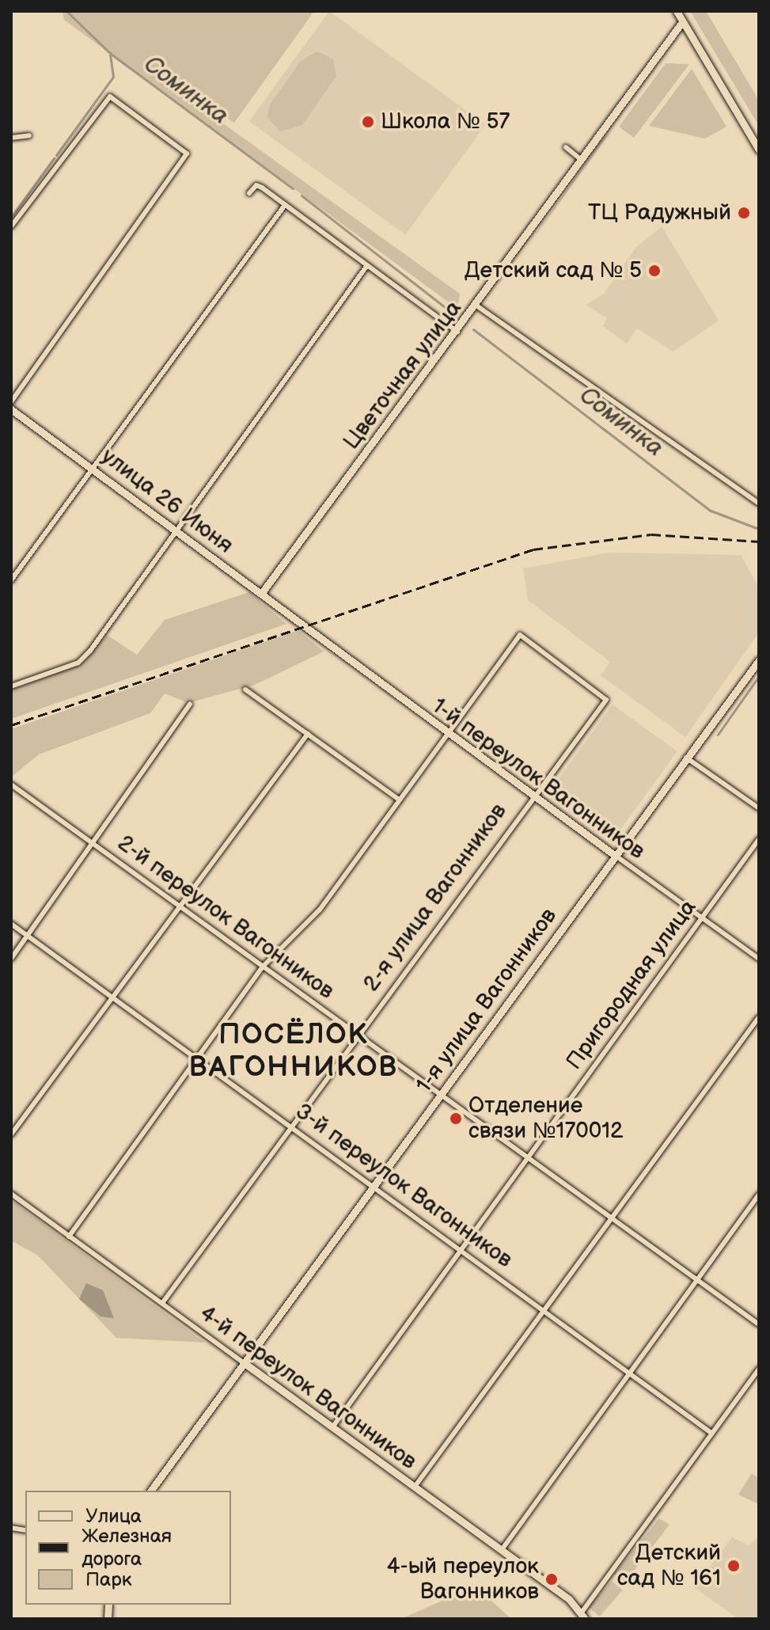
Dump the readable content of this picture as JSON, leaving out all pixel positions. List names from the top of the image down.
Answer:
{
  "streets": {
    "street": [
      "Цветочная улица",
      "улица 26 Июня",
      "1-й переулок Вагонников",
      "2-я улица Вагонников",
      "2-й переулок Вагонников",
      "Пригородная улица",
      "1-я улица Вагонников",
      "3-й переулок Вагонников",
      "4-й переулок Вагонников"
    ]
  },
  "crossings": [
    ["Цветочная улица", "улица 26 Июня"],
    ["улица 26 Июня", "1-й переулок Вагонников"],
    ["1-й переулок Вагонников", "2-я улица Вагонников"],
    ["1-й переулок Вагонников", "Пригородная улица"],
    ["1-й переулок Вагонников", "1-я улица Вагонников"],
    ["2-я улица Вагонников", "2-й переулок Вагонников"],
    ["2-я улица Вагонников", "3-й переулок Вагонников"],
    ["2-я улица Вагонников", "4-й переулок Вагонников"],
    ["2-й переулок Вагонников", "Пригородная улица"],
    ["2-й переулок Вагонников", "1-я улица Вагонников"],
    ["Пригородная улица", "3-й переулок Вагонников"],
    ["Пригородная улица", "4-й переулок Вагонников"],
    ["1-я улица Вагонников", "3-й переулок Вагонников"],
    ["1-я улица Вагонников", "4-й переулок Вагонников"]
  ],
  "districts": ["ПОСЁЛОК ВАГОННИКОВ"],
  "water": ["Соминка"],
  "places": [
    "Школа № 57",
    "ТЦ Радужный",
    "Детский сад № 5",
    "Отделение связи №170012",
    "Детский сад № 161",
    "4-ый переулок Вагонников"
  ],
  "legend": ["Улица", "Железная дорога", "Парк"]
}
